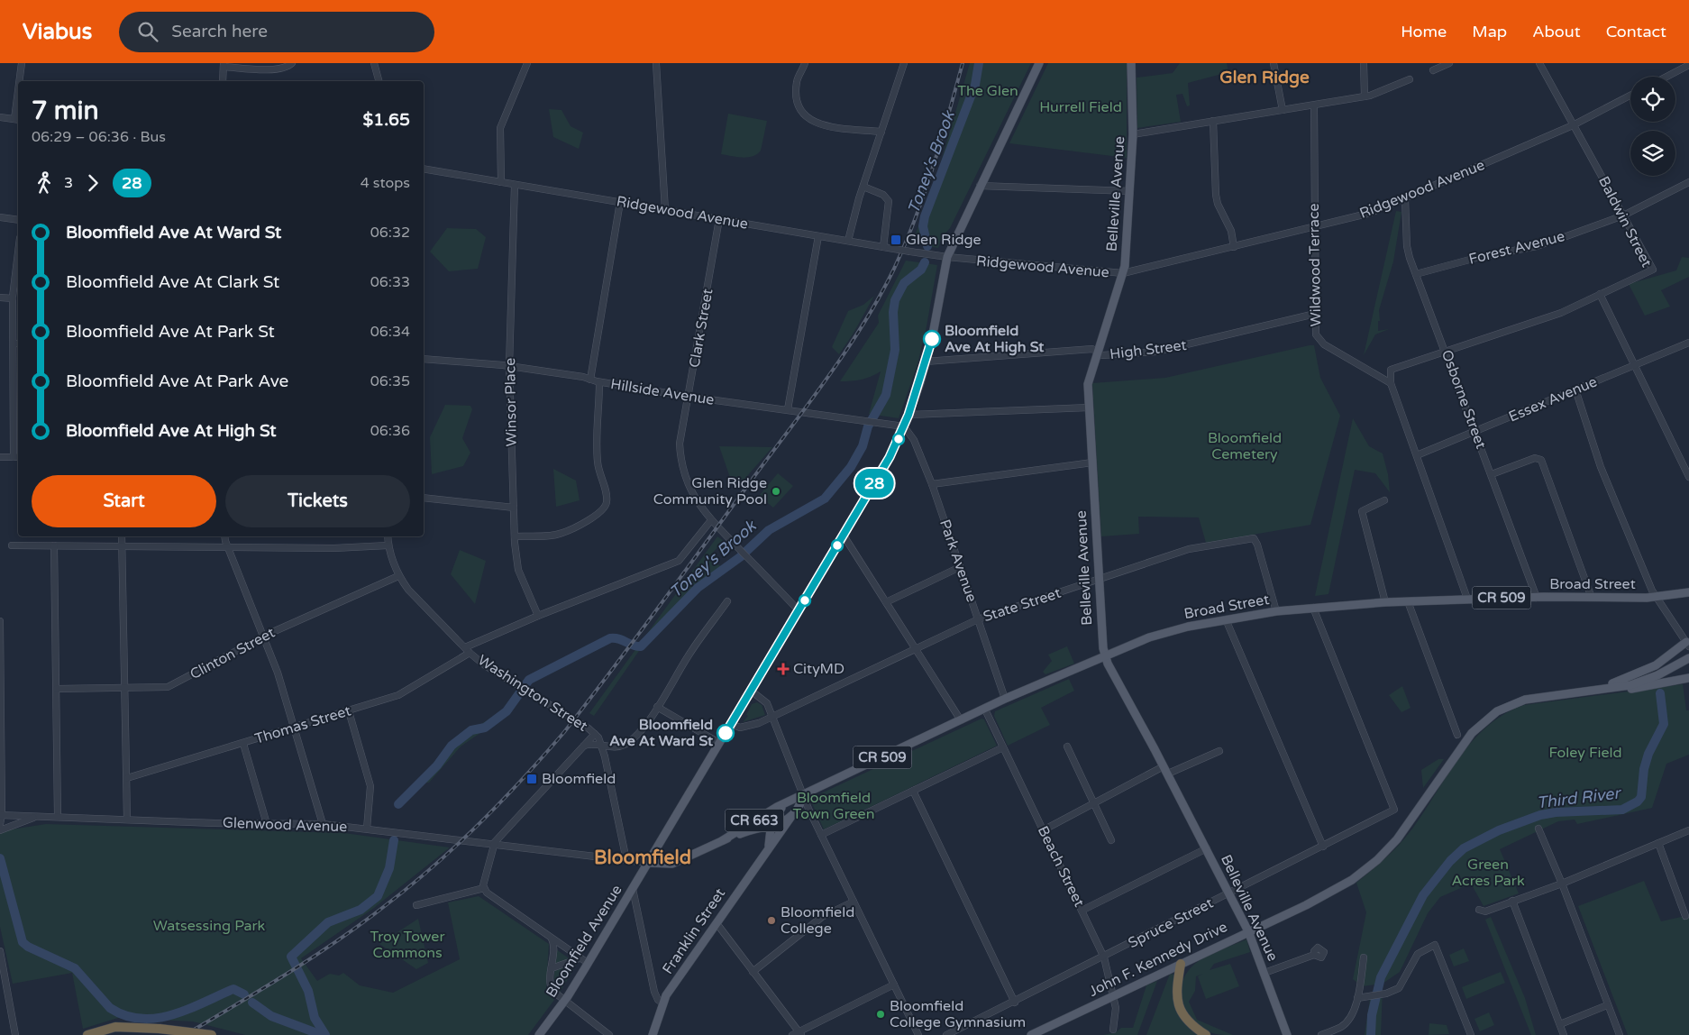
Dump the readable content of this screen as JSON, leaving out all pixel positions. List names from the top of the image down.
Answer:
{
  "streets": {
    "main road": [
      "Belleville Avenue",
      "Broad Street",
      "CR 509",
      "CR 663",
      "Franklin Street",
      "Bloomfield Avenue",
      "John F. Kennedy Drive"
    ],
    "street": [
      "Ridgewood Avenue",
      "Baldwin Street",
      "Forest Avenue",
      "Wildwood Terrace",
      "Clark Street",
      "High Street",
      "Hillside Avenue",
      "Osborne Street",
      "Essex Avenue",
      "Winsor Place",
      "Park Avenue",
      "State Street",
      "Clinton Street",
      "Washington Street",
      "Thomas Street",
      "Glenwood Avenue",
      "Beach Street",
      "Spruce Street"
    ]
  },
  "crossings": [
    ["Ridgewood Avenue", "Belleville Avenue"],
    ["Ridgewood Avenue", "Baldwin Street"],
    ["Ridgewood Avenue", "Wildwood Terrace"],
    ["Ridgewood Avenue", "Clark Street"],
    ["Ridgewood Avenue", "Osborne Street"],
    ["Ridgewood Avenue", "Winsor Place"],
    ["Ridgewood Avenue", "Bloomfield Avenue"],
    ["Belleville Avenue", "High Street"],
    ["Belleville Avenue", "Broad Street"],
    ["Belleville Avenue", "State Street"],
    ["Belleville Avenue", "Spruce Street"],
    ["Belleville Avenue", "John F. Kennedy Drive"],
    ["Baldwin Street", "Forest Avenue"],
    ["Forest Avenue", "Osborne Street"],
    ["Wildwood Terrace", "High Street"],
    ["Clark Street", "Hillside Avenue"],
    ["Clark Street", "Thomas Street"],
    ["Clark Street", "Bloomfield Avenue"],
    ["High Street", "Bloomfield Avenue"],
    ["Hillside Avenue", "Winsor Place"],
    ["Hillside Avenue", "Park Avenue"],
    ["Hillside Avenue", "Bloomfield Avenue"],
    ["Osborne Street", "Essex Avenue"],
    ["Osborne Street", "Broad Street"],
    ["Winsor Place", "Thomas Street"],
    ["Park Avenue", "Broad Street"],
    ["Park Avenue", "State Street"],
    ["Park Avenue", "Bloomfield Avenue"],
    ["Broad Street", "CR 509"],
    ["Broad Street", "State Street"],
    ["Broad Street", "Glenwood Avenue"],
    ["Broad Street", "Beach Street"],
    ["Broad Street", "Spruce Street"],
    ["Broad Street", "Franklin Street"],
    ["Broad Street", "Bloomfield Avenue"],
    ["CR 509", "Franklin Street"],
    ["State Street", "Bloomfield Avenue"],
    ["Clinton Street", "Washington Street"],
    ["Washington Street", "Thomas Street"],
    ["Washington Street", "Glenwood Avenue"],
    ["Glenwood Avenue", "Bloomfield Avenue"],
    ["Beach Street", "Spruce Street"],
    ["Beach Street", "John F. Kennedy Drive"]
  ],
  "districts": ["Glen Ridge", "Bloomfield"],
  "water": ["Toney's Brook", "Third River"],
  "parks": [
    "The Glen",
    "Hurrell Field",
    "Bloomfield Cemetery",
    "Foley Field",
    "Bloomfield Town Green",
    "Green Acres Park",
    "Watsessing Park",
    "Troy Tower Commons"
  ],
  "places": {
    "transit": ["Glen Ridge", "Bloomfield"],
    "other": [
      "Bloomfield Ave At High St",
      "Glen Ridge Community Pool",
      "Bloomfield Ave At Ward St",
      "Bloomfield College",
      "Bloomfield College Gymnasium"
    ],
    "health": ["CityMD"]
  },
  "lines": ["bus line 28"],
  "page": {
    "header": "Viabus",
    "search": "Search here",
    "nav": [
      "Home",
      "Map",
      "About",
      "Contact"
    ],
    "on_map": "28",
    "heading": ["7 min", "06:29 – 06:36 · Bus", "$1.65"],
    "legs": ["3", "28", "4 stops"],
    "list": [
      {
        "name": "Bloomfield Ave At Ward St",
        "value": "06:32"
      },
      {
        "name": "Bloomfield Ave At Clark St",
        "value": "06:33"
      },
      {
        "name": "Bloomfield Ave At Park St",
        "value": "06:34"
      },
      {
        "name": "Bloomfield Ave At Park Ave",
        "value": "06:35"
      },
      {
        "name": "Bloomfield Ave At High St",
        "value": "06:36"
      }
    ],
    "buttons": ["Start", "Tickets"]
  }
}
